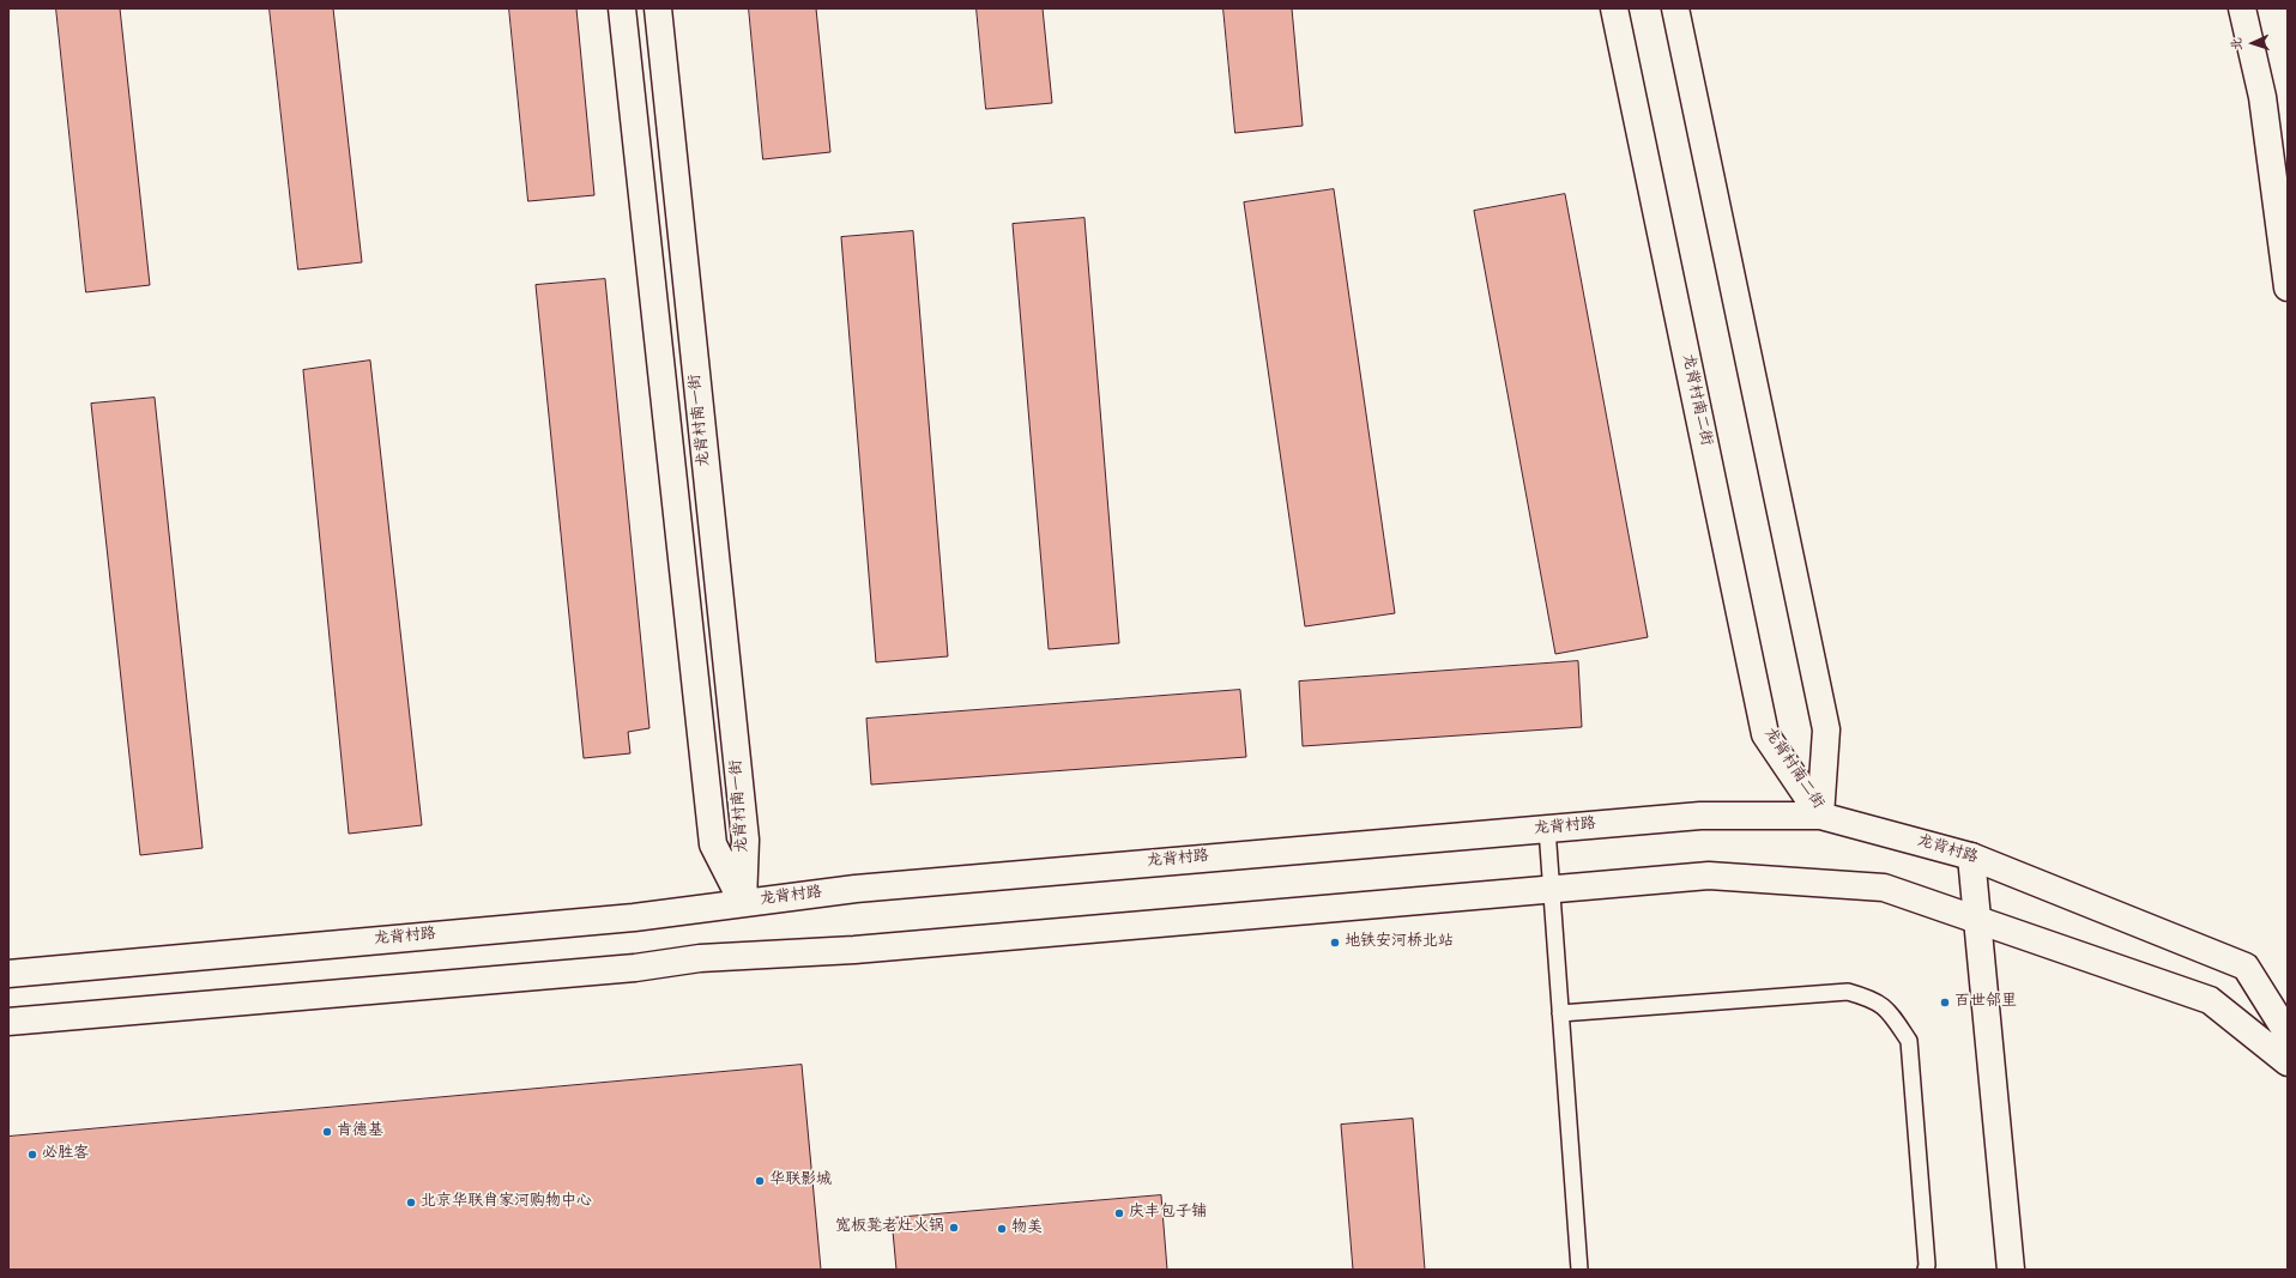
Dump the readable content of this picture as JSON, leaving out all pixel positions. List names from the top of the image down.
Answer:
{
  "streets": {
    "street": ["龙背村南二街", "龙背村南一街", "龙背村路"]
  },
  "crossings": [
    ["龙背村南二街", "龙背村路"],
    ["龙背村南一街", "龙背村路"]
  ],
  "places": [
    "地铁安河桥北站",
    "百世邻里",
    "肯德基",
    "必胜客",
    "华联影城",
    "北京华联肖家河购物中心",
    "庆丰包子铺",
    "宽板凳老灶火锅",
    "物美"
  ],
  "north": "left"
}
